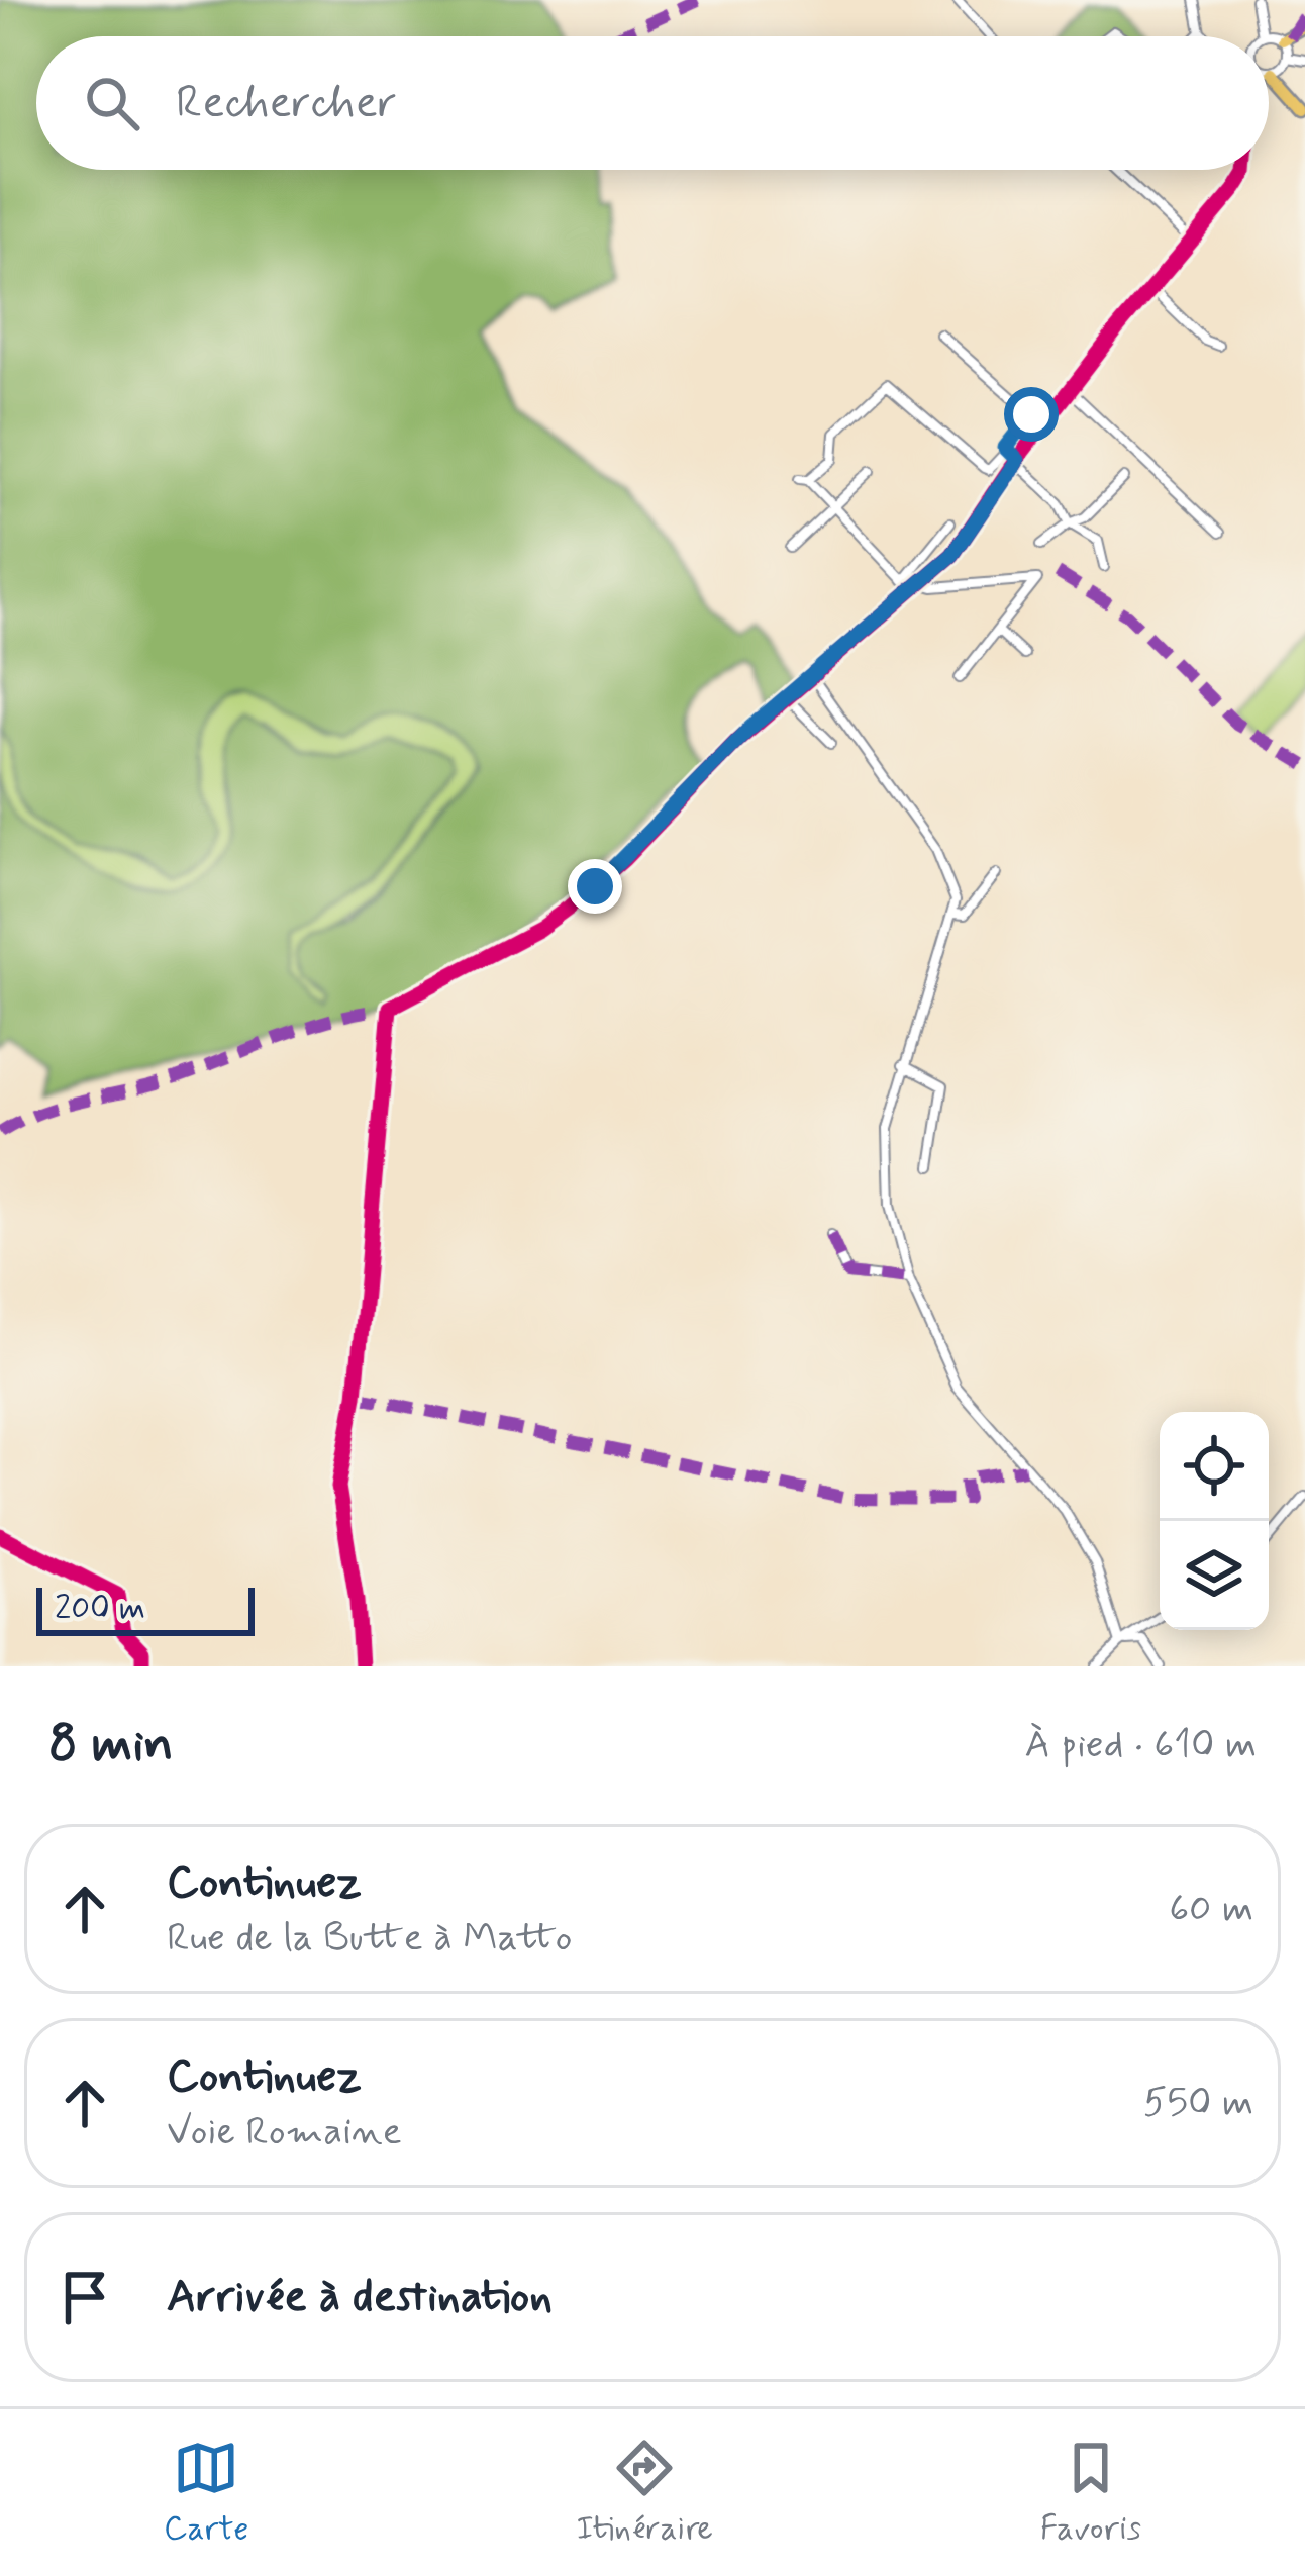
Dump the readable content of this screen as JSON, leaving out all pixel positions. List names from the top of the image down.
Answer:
{
  "scale_bar": "200 m",
  "page": {
    "search": "Rechercher",
    "scale": "200 m",
    "heading": ["8 min", "À pied · 610 m"],
    "list": [
      ["Continuez", "Rue de la Butte à Matto", "60 m"],
      ["Continuez", "Voie Romaine", "550 m"],
      "Arrivée à destination"
    ],
    "nav": ["Carte", "Itinéraire", "Favoris"]
  }
}
